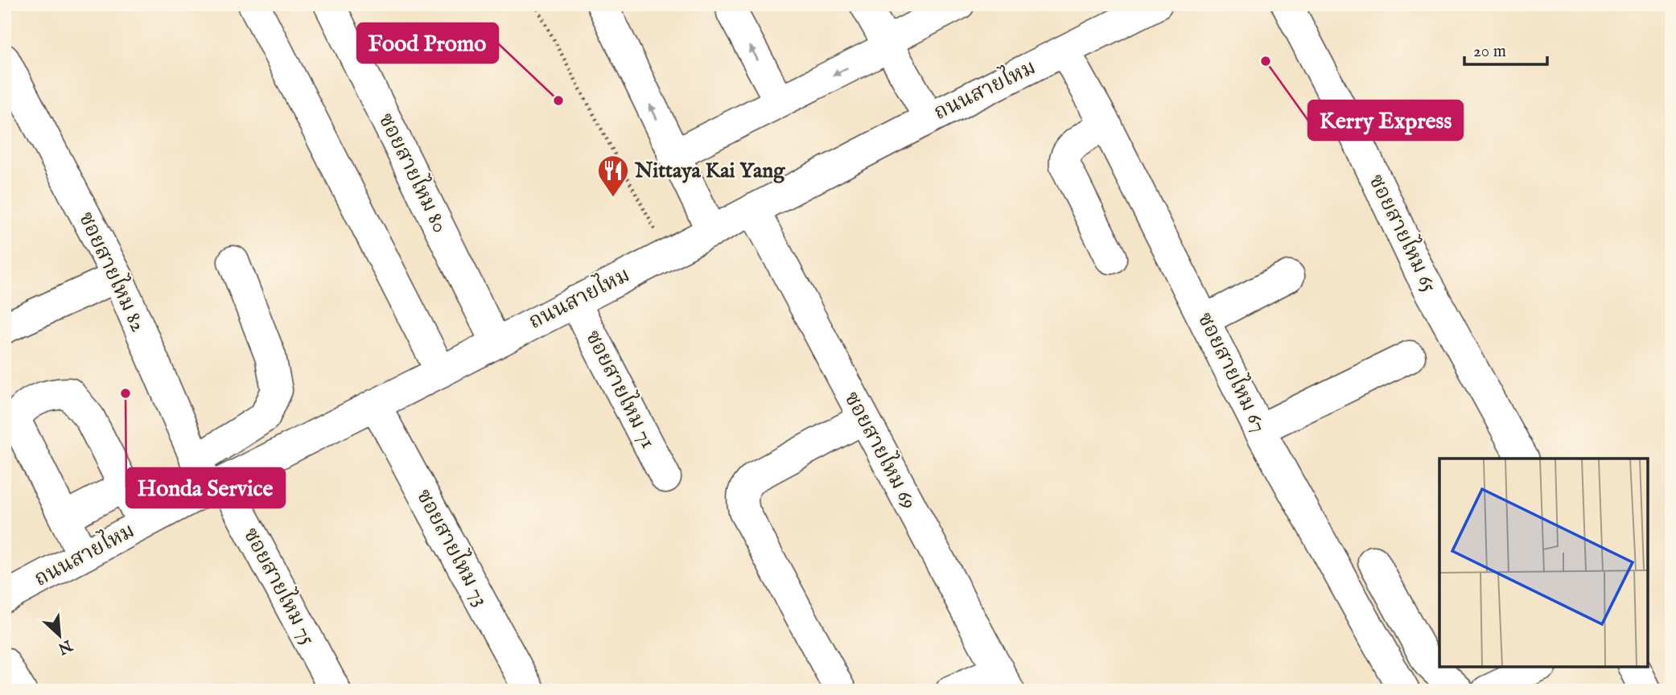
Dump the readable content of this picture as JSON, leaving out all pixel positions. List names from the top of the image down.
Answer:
{
  "streets": {
    "street": [
      "ถนนสายไหม",
      "ซอยสายไหม 80",
      "ซอยสายไหม 65",
      "ซอยสายไหม 82",
      "ซอยสายไหม 67",
      "ซอยสายไหม 71",
      "ซอยสายไหม 69",
      "ซอยสายไหม 73",
      "ซอยสายไหม 75"
    ]
  },
  "crossings": [
    ["ถนนสายไหม", "ซอยสายไหม 80"],
    ["ถนนสายไหม", "ซอยสายไหม 82"],
    ["ถนนสายไหม", "ซอยสายไหม 67"],
    ["ถนนสายไหม", "ซอยสายไหม 71"],
    ["ถนนสายไหม", "ซอยสายไหม 69"],
    ["ถนนสายไหม", "ซอยสายไหม 73"],
    ["ถนนสายไหม", "ซอยสายไหม 75"],
    ["ซอยสายไหม 82", "ซอยสายไหม 75"]
  ],
  "places": {
    "other": ["Kerry Express", "Food Promo", "Honda Service"],
    "restaurant": ["Nittaya Kai Yang"]
  },
  "scale_bar": "20 m",
  "north": "bottom right"
}
